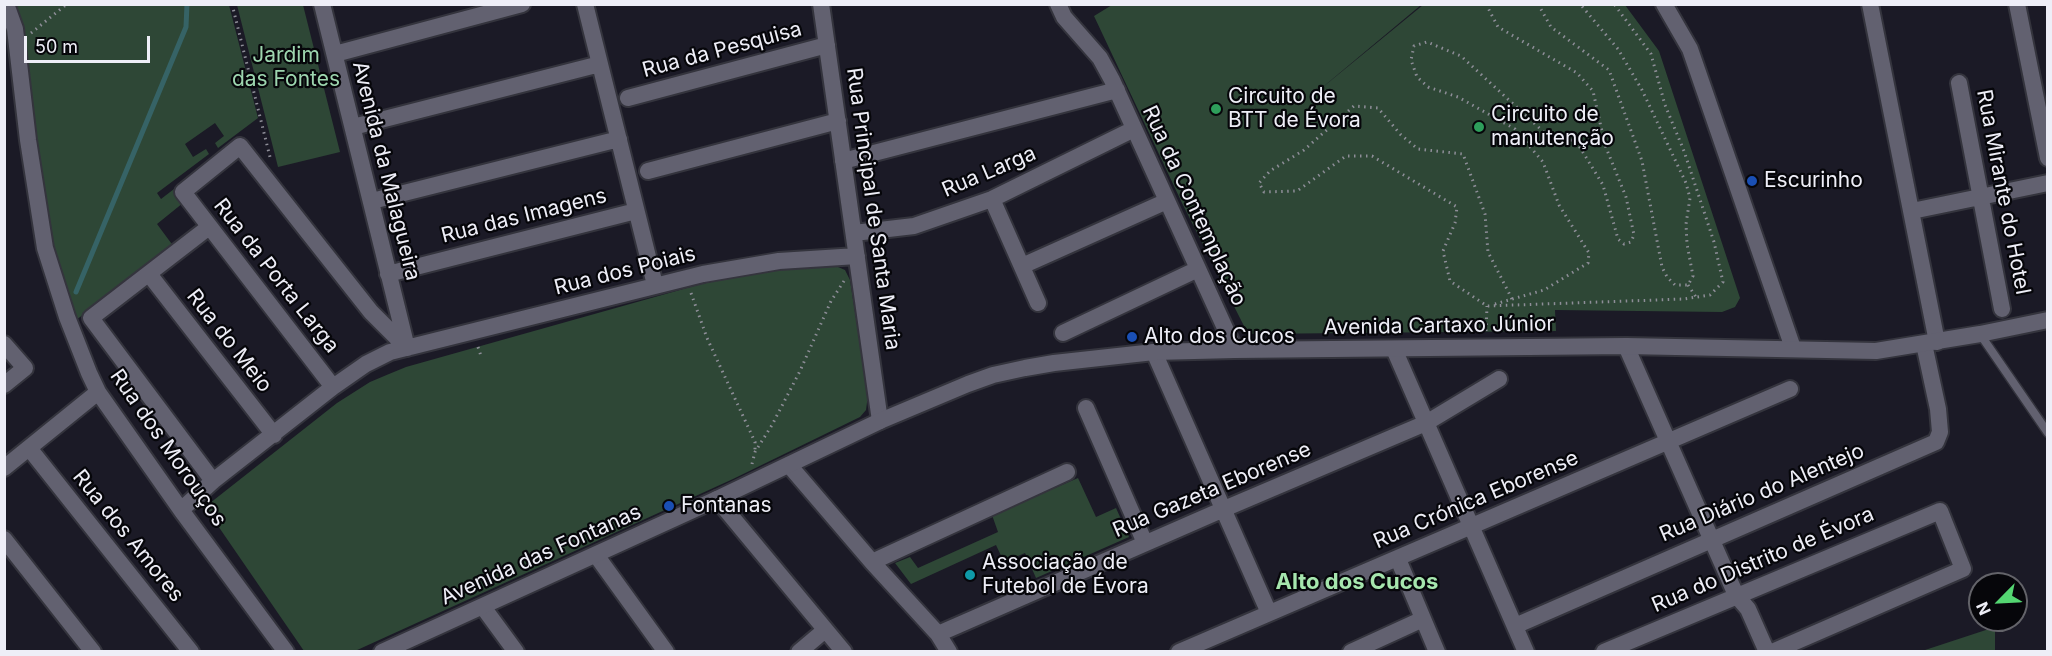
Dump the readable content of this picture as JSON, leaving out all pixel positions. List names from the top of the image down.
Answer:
{
  "streets": {
    "street": [
      "Rua da Pesquisa",
      "Avenida da Malagueira",
      "Rua Larga",
      "Rua Mirante do Hotel",
      "Rua da Contemplação",
      "Rua Principal de Santa Maria",
      "Rua das Imagens",
      "Rua dos Poiais",
      "Rua da Porta Larga",
      "Avenida Cartaxo Júnior",
      "Rua do Meio",
      "Rua dos Morouços",
      "Rua Gazeta Eborense",
      "Rua Diário do Alentejo",
      "Rua Crónica Eborense",
      "Rua dos Amores",
      "Avenida das Fontanas",
      "Rua do Distrito de Évora"
    ]
  },
  "crossings": [
    ["Rua da Pesquisa", "Rua Principal de Santa Maria"],
    ["Avenida da Malagueira", "Rua das Imagens"],
    ["Avenida da Malagueira", "Rua dos Poiais"],
    ["Avenida da Malagueira", "Rua da Porta Larga"],
    ["Rua Larga", "Rua da Contemplação"],
    ["Rua Larga", "Rua Principal de Santa Maria"],
    ["Rua da Contemplação", "Avenida Cartaxo Júnior"],
    ["Rua Principal de Santa Maria", "Rua dos Poiais"],
    ["Rua Principal de Santa Maria", "Avenida Cartaxo Júnior"],
    ["Rua Principal de Santa Maria", "Avenida das Fontanas"],
    ["Rua dos Poiais", "Rua da Porta Larga"],
    ["Rua dos Poiais", "Rua do Meio"],
    ["Rua dos Poiais", "Rua dos Morouços"],
    ["Avenida Cartaxo Júnior", "Rua Diário do Alentejo"],
    ["Avenida Cartaxo Júnior", "Avenida das Fontanas"]
  ],
  "districts": ["Alto dos Cucos"],
  "parks": ["Jardim das Fontes"],
  "places": [
    "Circuito de BTT de Évora",
    "Circuito de manutenção",
    "Escurinho",
    "Alto dos Cucos",
    "Fontanas",
    "Associação de Futebol de Évora"
  ],
  "scale_bar": "50 m",
  "north": "bottom left"
}
